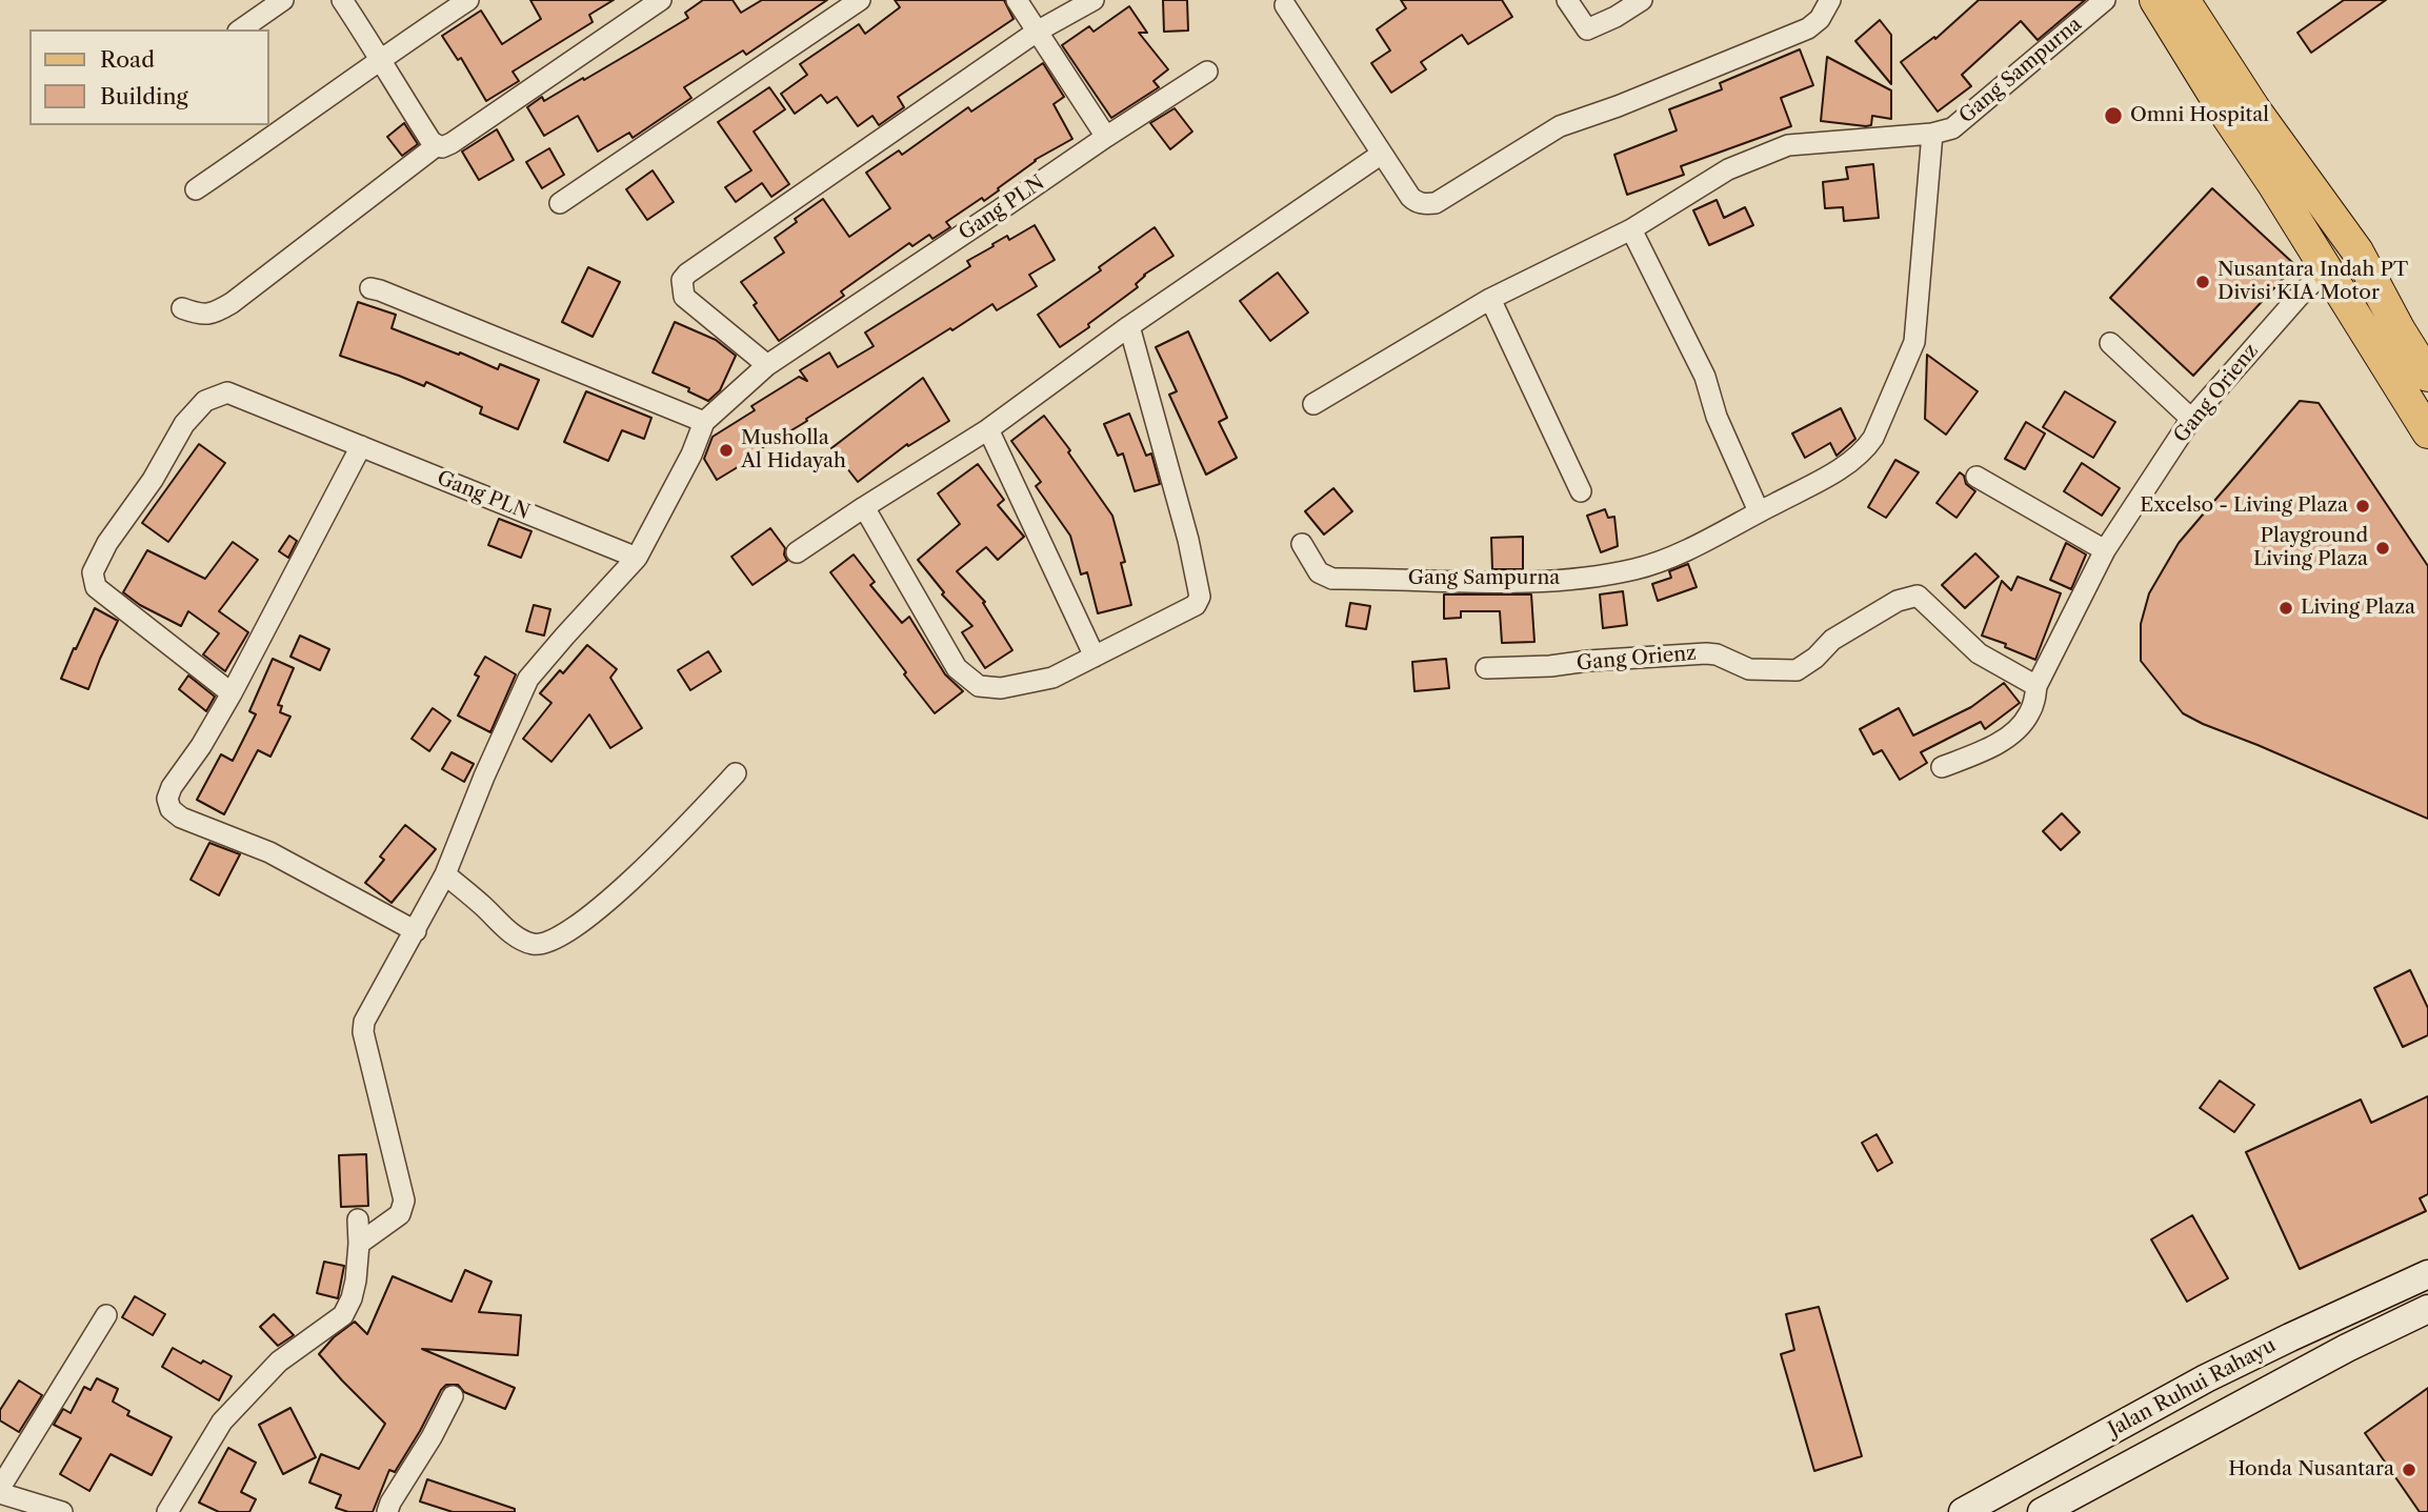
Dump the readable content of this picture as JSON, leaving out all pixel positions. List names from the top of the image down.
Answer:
{
  "streets": {
    "main road": ["Jalan Ruhui Rahayu"],
    "street": ["Gang Sampurna", "Gang PLN", "Gang Orienz"]
  },
  "places": [
    "Omni Hospital",
    "Nusantara Indah PT Divisi KIA Motor",
    "Musholla Al Hidayah",
    "Excelso - Living Plaza",
    "Playground Living Plaza",
    "Living Plaza",
    "Honda Nusantara"
  ],
  "legend": ["Road", "Building"]
}
